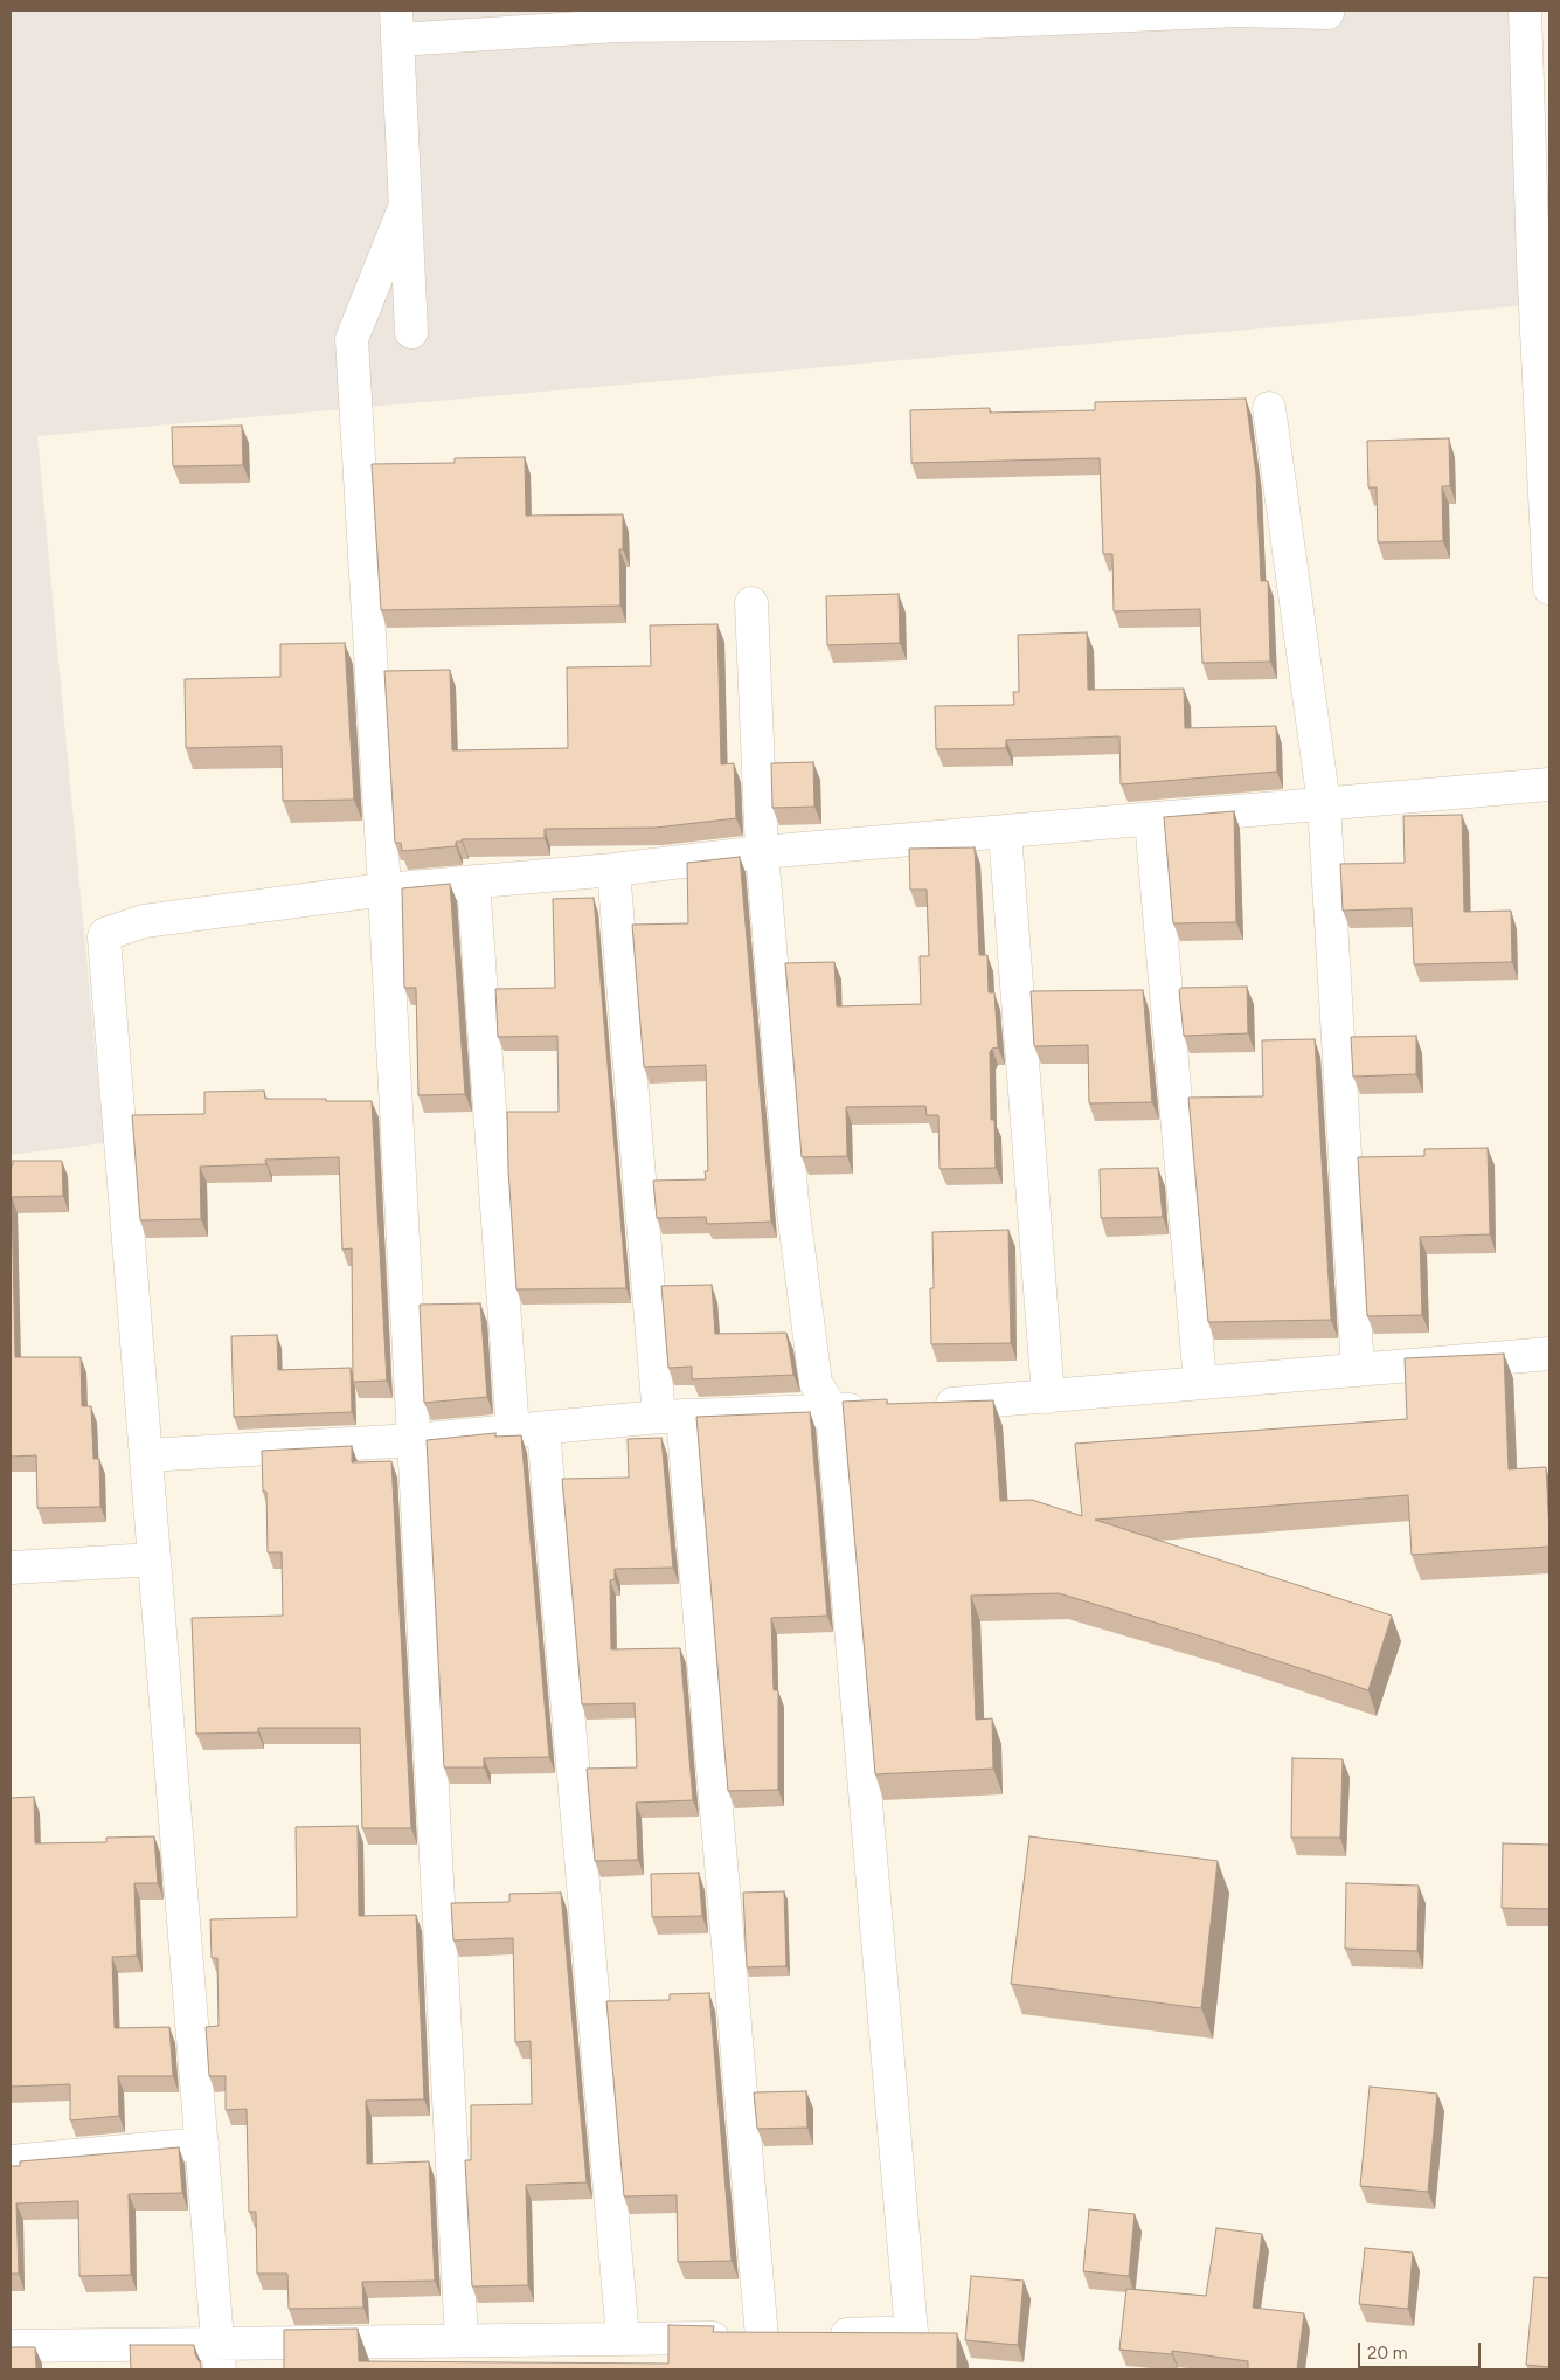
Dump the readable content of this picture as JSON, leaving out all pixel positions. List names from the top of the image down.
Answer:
{
  "scale_bar": "20 m"
}
